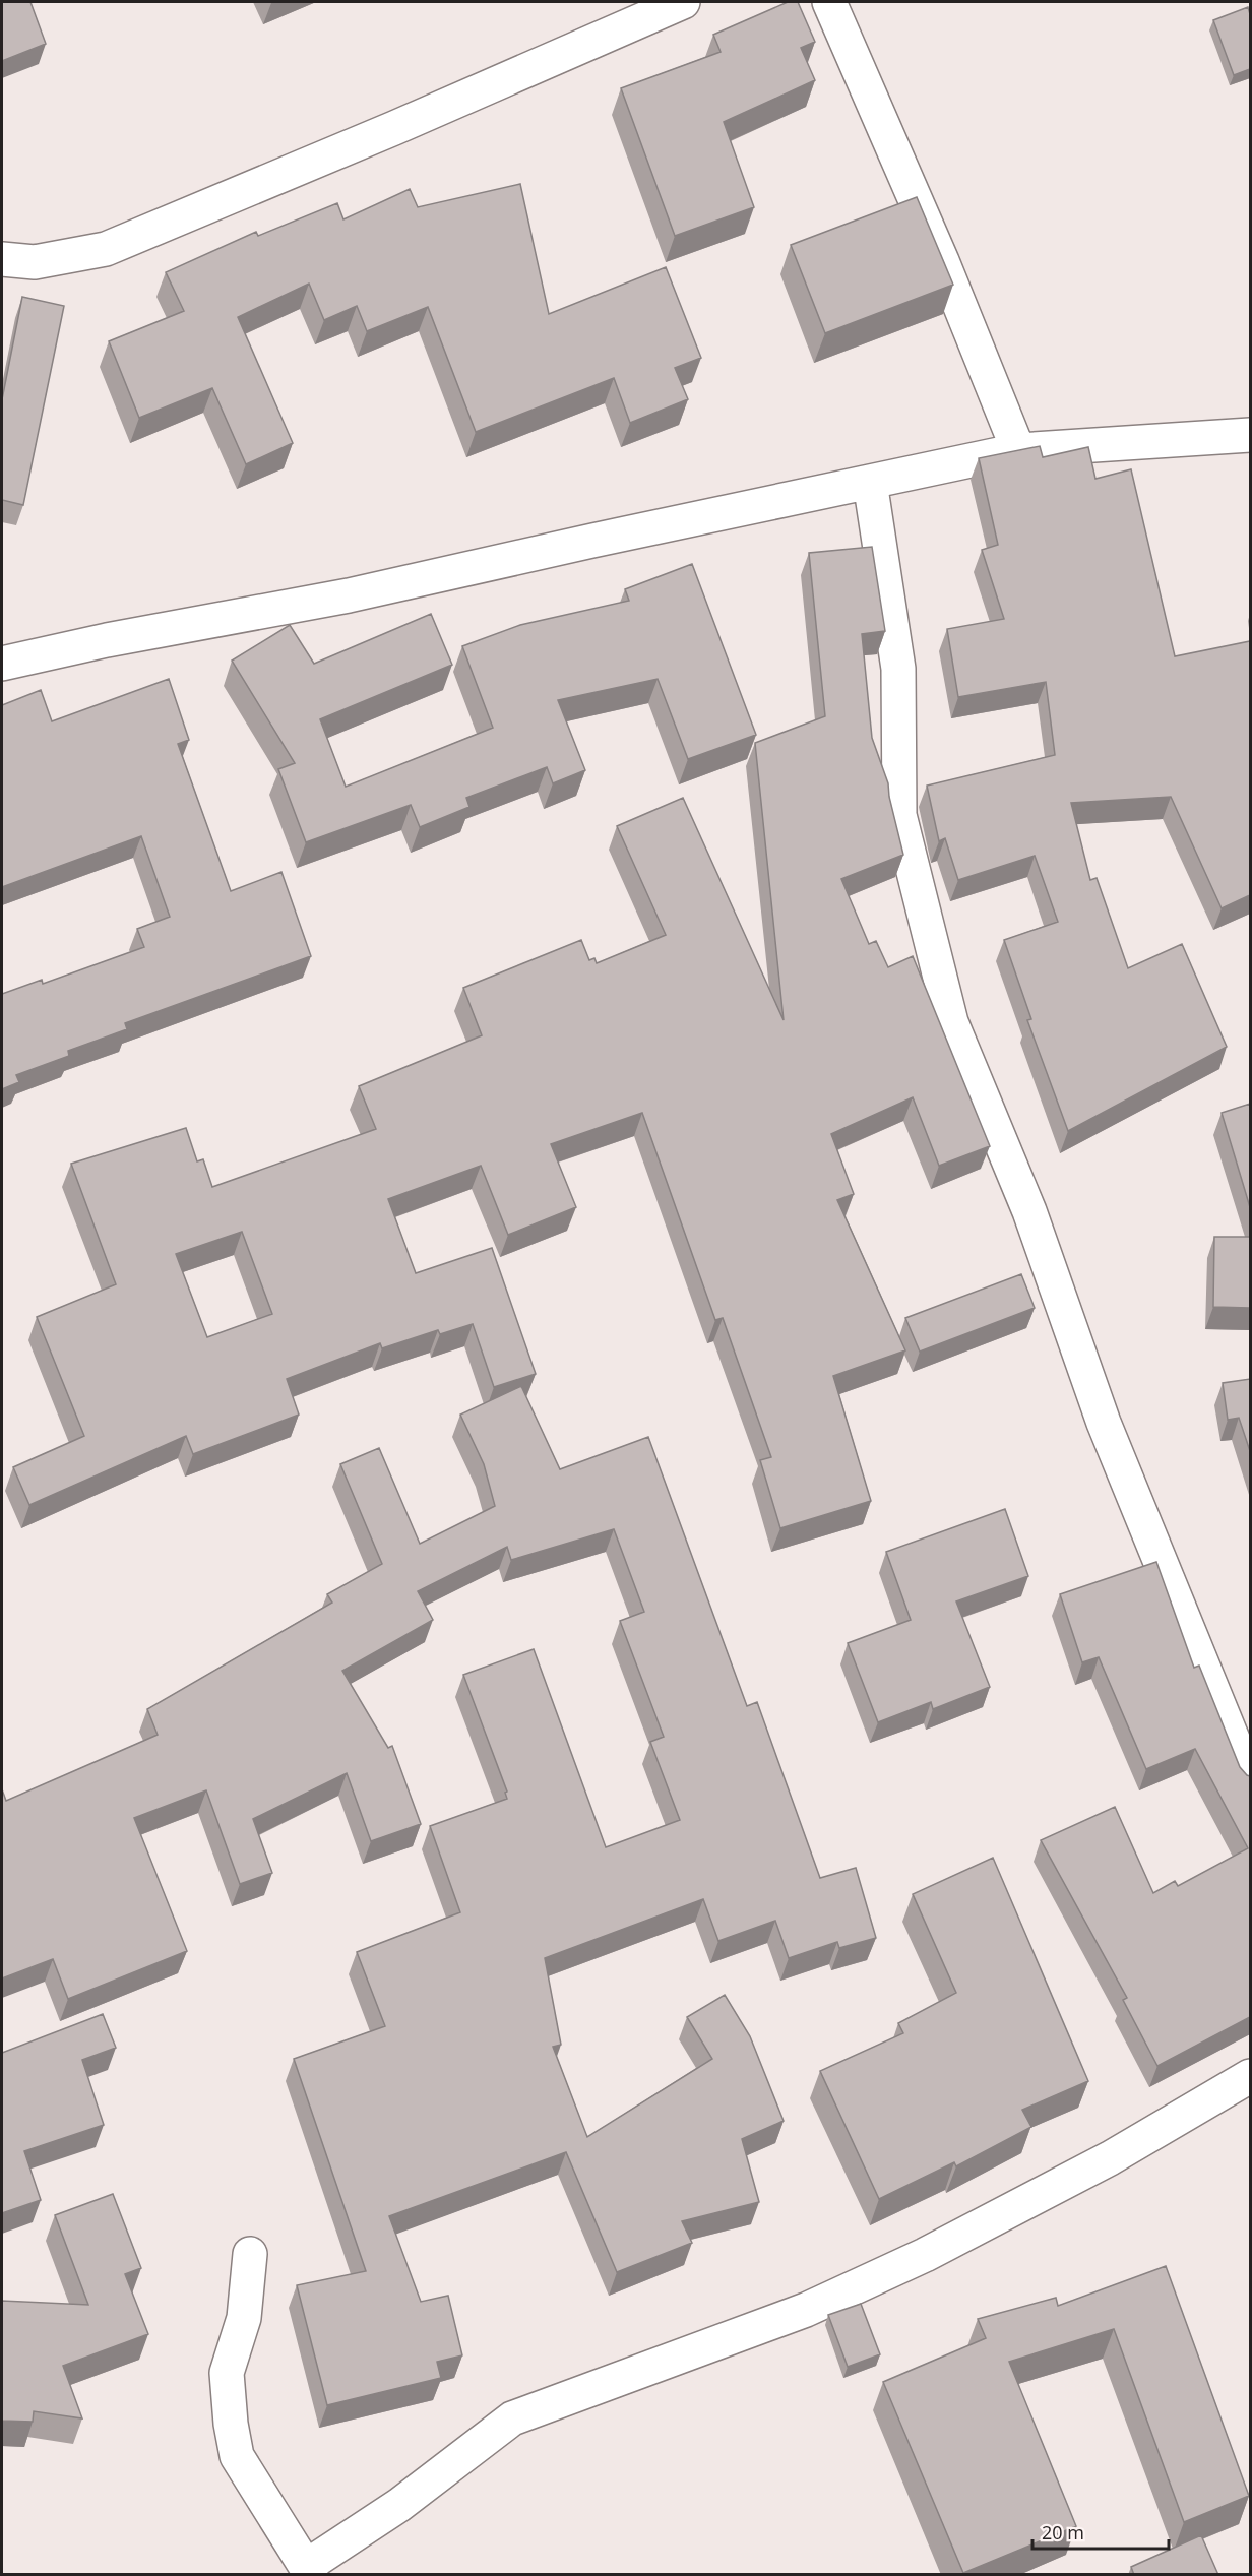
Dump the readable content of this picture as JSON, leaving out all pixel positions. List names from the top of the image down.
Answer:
{
  "scale_bar": "20 m"
}
